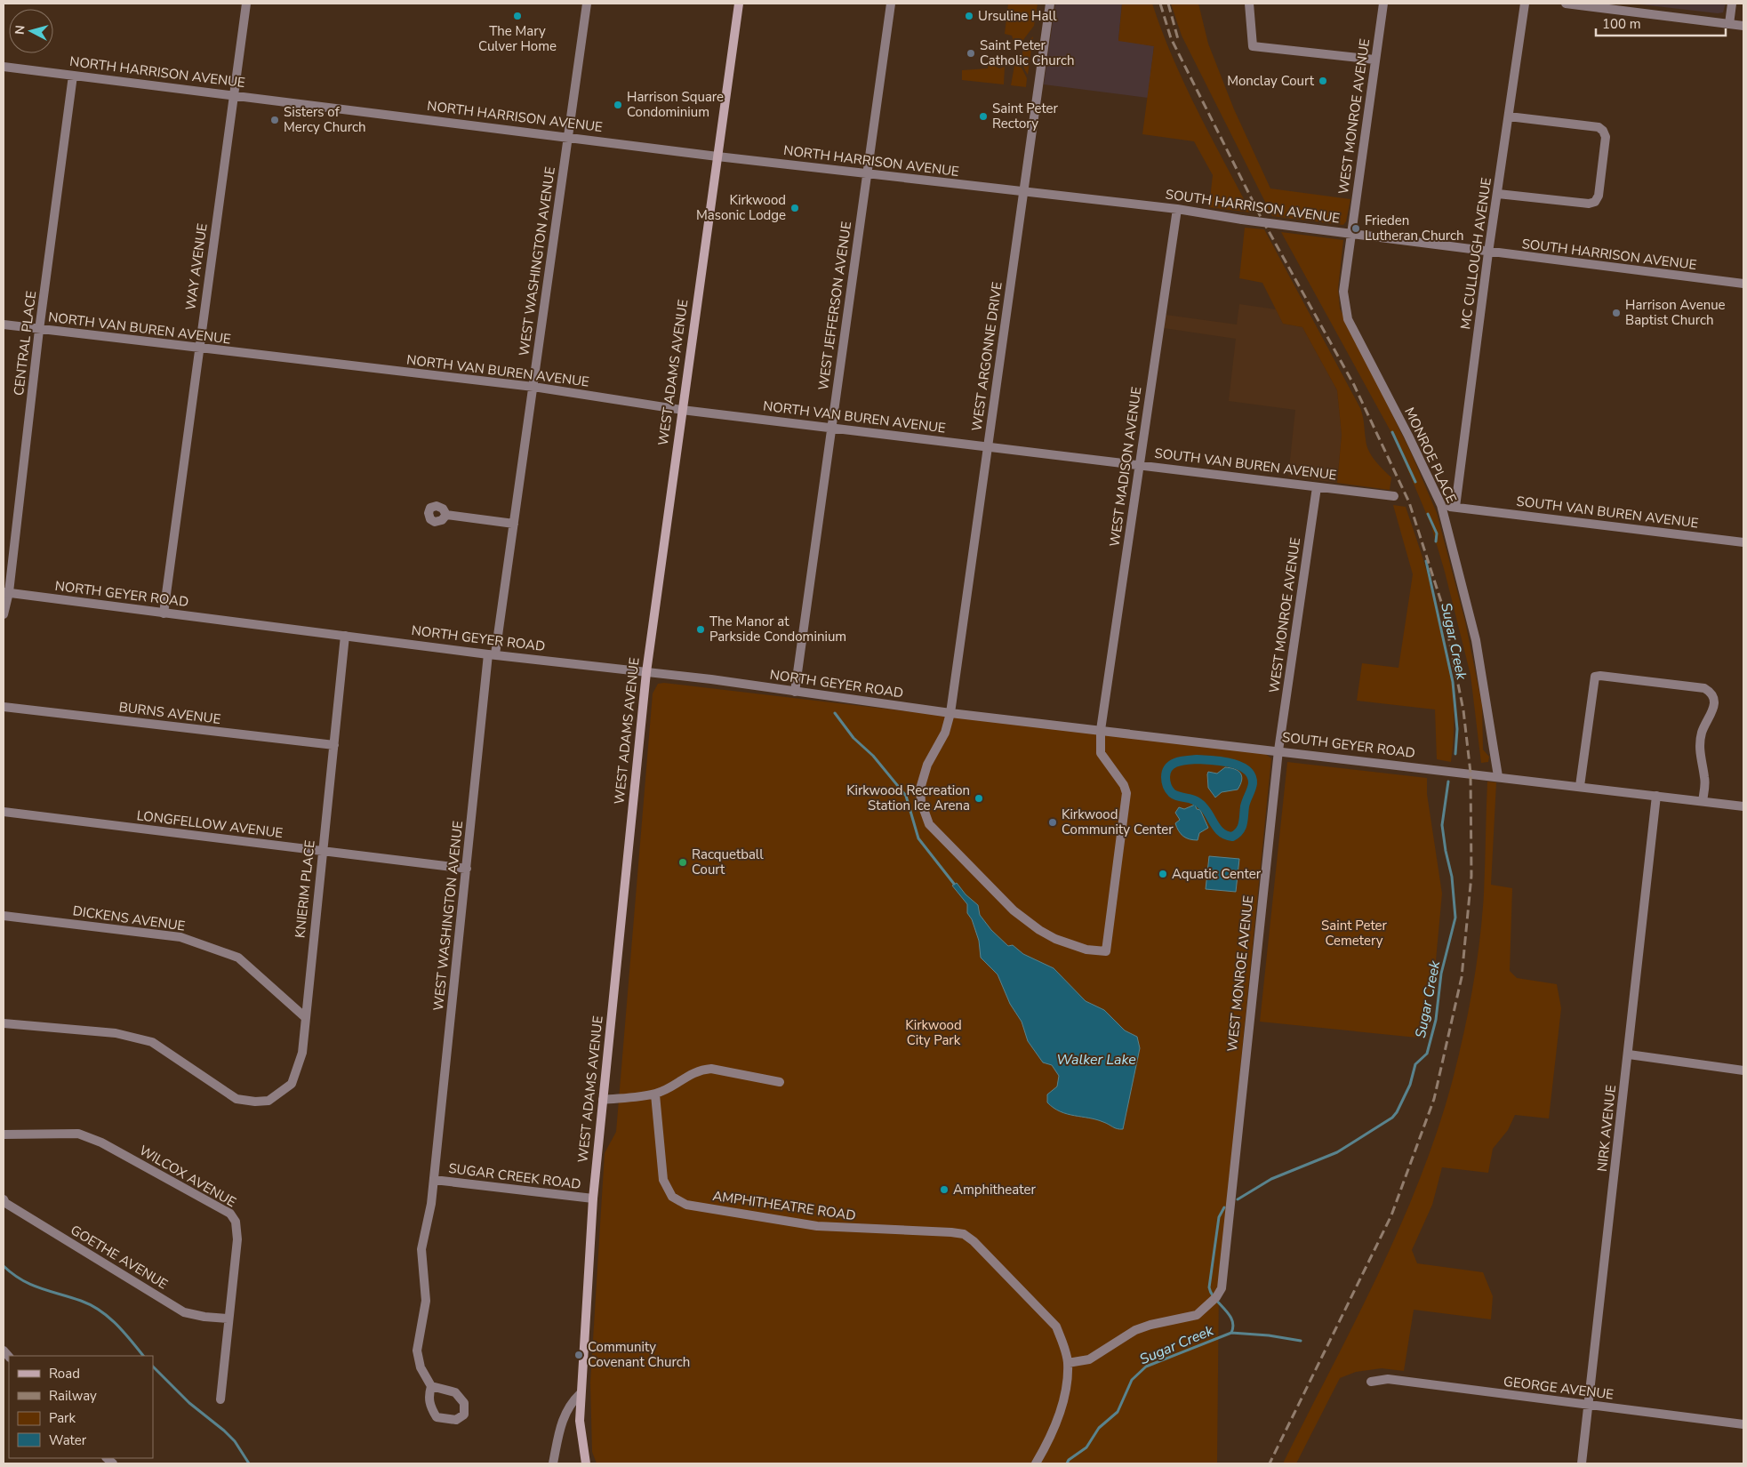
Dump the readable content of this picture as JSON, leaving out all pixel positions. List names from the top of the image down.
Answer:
{
  "streets": {
    "main road": ["WEST ADAMS AVENUE"],
    "street": [
      "NORTH HARRISON AVENUE",
      "WEST MONROE AVENUE",
      "SOUTH HARRISON AVENUE",
      "MC CULLOUGH AVENUE",
      "WEST WASHINGTON AVENUE",
      "WAY AVENUE",
      "WEST JEFFERSON AVENUE",
      "NORTH VAN BUREN AVENUE",
      "CENTRAL PLACE",
      "WEST ARGONNE DRIVE",
      "MONROE PLACE",
      "SOUTH VAN BUREN AVENUE",
      "WEST MADISON AVENUE",
      "NORTH GEYER ROAD",
      "BURNS AVENUE",
      "SOUTH GEYER ROAD",
      "LONGFELLOW AVENUE",
      "KNIERIM PLACE",
      "DICKENS AVENUE",
      "NIRK AVENUE",
      "WILCOX AVENUE",
      "SUGAR CREEK ROAD",
      "AMPHITHEATRE ROAD",
      "GOETHE AVENUE",
      "GEORGE AVENUE"
    ]
  },
  "crossings": [
    ["NORTH HARRISON AVENUE", "SOUTH HARRISON AVENUE"],
    ["NORTH HARRISON AVENUE", "WEST WASHINGTON AVENUE"],
    ["NORTH HARRISON AVENUE", "WAY AVENUE"],
    ["NORTH HARRISON AVENUE", "WEST JEFFERSON AVENUE"],
    ["NORTH HARRISON AVENUE", "CENTRAL PLACE"],
    ["NORTH HARRISON AVENUE", "WEST ARGONNE DRIVE"],
    ["NORTH HARRISON AVENUE", "WEST ADAMS AVENUE"],
    ["WEST MONROE AVENUE", "SOUTH HARRISON AVENUE"],
    ["WEST MONROE AVENUE", "MONROE PLACE"],
    ["WEST MONROE AVENUE", "SOUTH VAN BUREN AVENUE"],
    ["WEST MONROE AVENUE", "SOUTH GEYER ROAD"],
    ["WEST MONROE AVENUE", "AMPHITHEATRE ROAD"],
    ["SOUTH HARRISON AVENUE", "MC CULLOUGH AVENUE"],
    ["SOUTH HARRISON AVENUE", "WEST ARGONNE DRIVE"],
    ["SOUTH HARRISON AVENUE", "MONROE PLACE"],
    ["SOUTH HARRISON AVENUE", "WEST MADISON AVENUE"],
    ["MC CULLOUGH AVENUE", "SOUTH VAN BUREN AVENUE"],
    ["WEST WASHINGTON AVENUE", "NORTH VAN BUREN AVENUE"],
    ["WEST WASHINGTON AVENUE", "NORTH GEYER ROAD"],
    ["WEST WASHINGTON AVENUE", "LONGFELLOW AVENUE"],
    ["WEST WASHINGTON AVENUE", "SUGAR CREEK ROAD"],
    ["WAY AVENUE", "NORTH VAN BUREN AVENUE"],
    ["WAY AVENUE", "NORTH GEYER ROAD"],
    ["WEST JEFFERSON AVENUE", "NORTH VAN BUREN AVENUE"],
    ["WEST JEFFERSON AVENUE", "NORTH GEYER ROAD"],
    ["NORTH VAN BUREN AVENUE", "CENTRAL PLACE"],
    ["NORTH VAN BUREN AVENUE", "WEST ARGONNE DRIVE"],
    ["NORTH VAN BUREN AVENUE", "WEST ADAMS AVENUE"],
    ["NORTH VAN BUREN AVENUE", "SOUTH VAN BUREN AVENUE"],
    ["CENTRAL PLACE", "NORTH GEYER ROAD"],
    ["WEST ARGONNE DRIVE", "SOUTH VAN BUREN AVENUE"],
    ["WEST ARGONNE DRIVE", "WEST MADISON AVENUE"],
    ["WEST ARGONNE DRIVE", "NORTH GEYER ROAD"],
    ["WEST ARGONNE DRIVE", "SOUTH GEYER ROAD"],
    ["WEST ADAMS AVENUE", "NORTH GEYER ROAD"],
    ["WEST ADAMS AVENUE", "SUGAR CREEK ROAD"],
    ["MONROE PLACE", "SOUTH VAN BUREN AVENUE"],
    ["MONROE PLACE", "SOUTH GEYER ROAD"],
    ["SOUTH VAN BUREN AVENUE", "WEST MADISON AVENUE"],
    ["WEST MADISON AVENUE", "SOUTH GEYER ROAD"],
    ["NORTH GEYER ROAD", "SOUTH GEYER ROAD"],
    ["NORTH GEYER ROAD", "KNIERIM PLACE"],
    ["BURNS AVENUE", "KNIERIM PLACE"],
    ["SOUTH GEYER ROAD", "NIRK AVENUE"],
    ["LONGFELLOW AVENUE", "KNIERIM PLACE"],
    ["KNIERIM PLACE", "DICKENS AVENUE"],
    ["NIRK AVENUE", "GEORGE AVENUE"],
    ["WILCOX AVENUE", "GOETHE AVENUE"]
  ],
  "water": ["Sugar Creek", "Walker Lake"],
  "parks": ["Saint Peter Cemetery", "Kirkwood City Park"],
  "places": [
    "The Mary Culver Home",
    "Ursuline Hall",
    "Saint Peter Catholic Church",
    "Monclay Court",
    "Harrison Square Condominium",
    "Saint Peter Rectory",
    "Sisters of Mercy Church",
    "Kirkwood Masonic Lodge",
    "Frieden Lutheran Church",
    "Harrison Avenue Baptist Church",
    "The Manor at Parkside Condominium",
    "Kirkwood Recreation Station Ice Arena",
    "Kirkwood Community Center",
    "Racquetball Court",
    "Aquatic Center",
    "Amphitheater",
    "Community Covenant Church"
  ],
  "legend": [
    "Road",
    "Railway",
    "Park",
    "Water"
  ],
  "scale_bar": "100 m",
  "north": "left"
}
